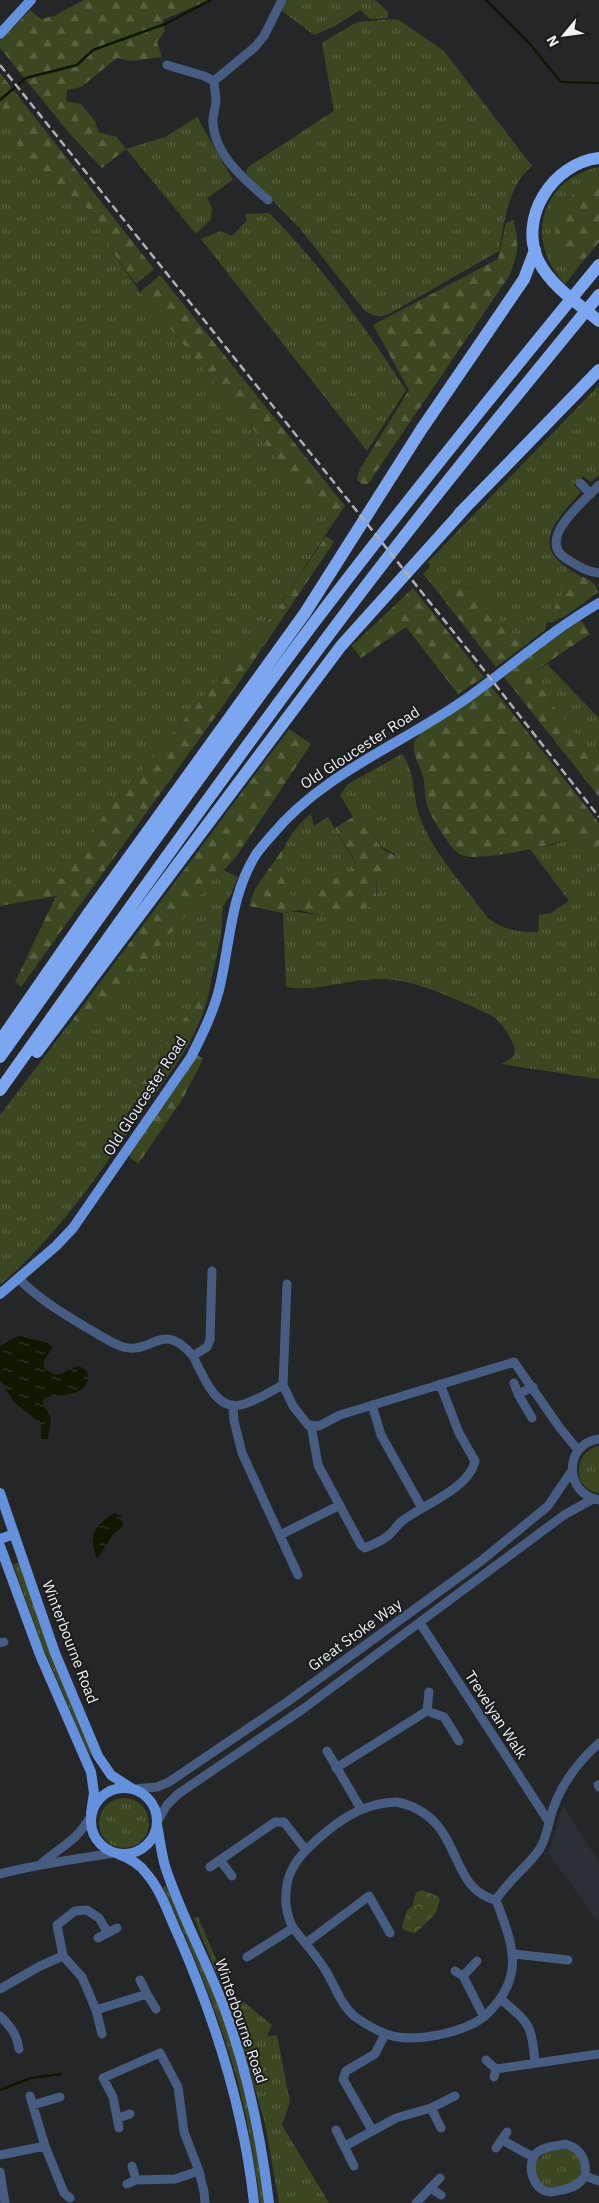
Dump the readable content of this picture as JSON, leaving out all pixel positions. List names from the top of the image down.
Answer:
{
  "streets": {
    "main road": ["Old Gloucester Road", "Winterbourne Road"],
    "street": ["Great Stoke Way", "Trevelyan Walk"]
  },
  "crossings": [
    ["Great Stoke Way", "Winterbourne Road"],
    ["Great Stoke Way", "Trevelyan Walk"]
  ],
  "north": "bottom left"
}
